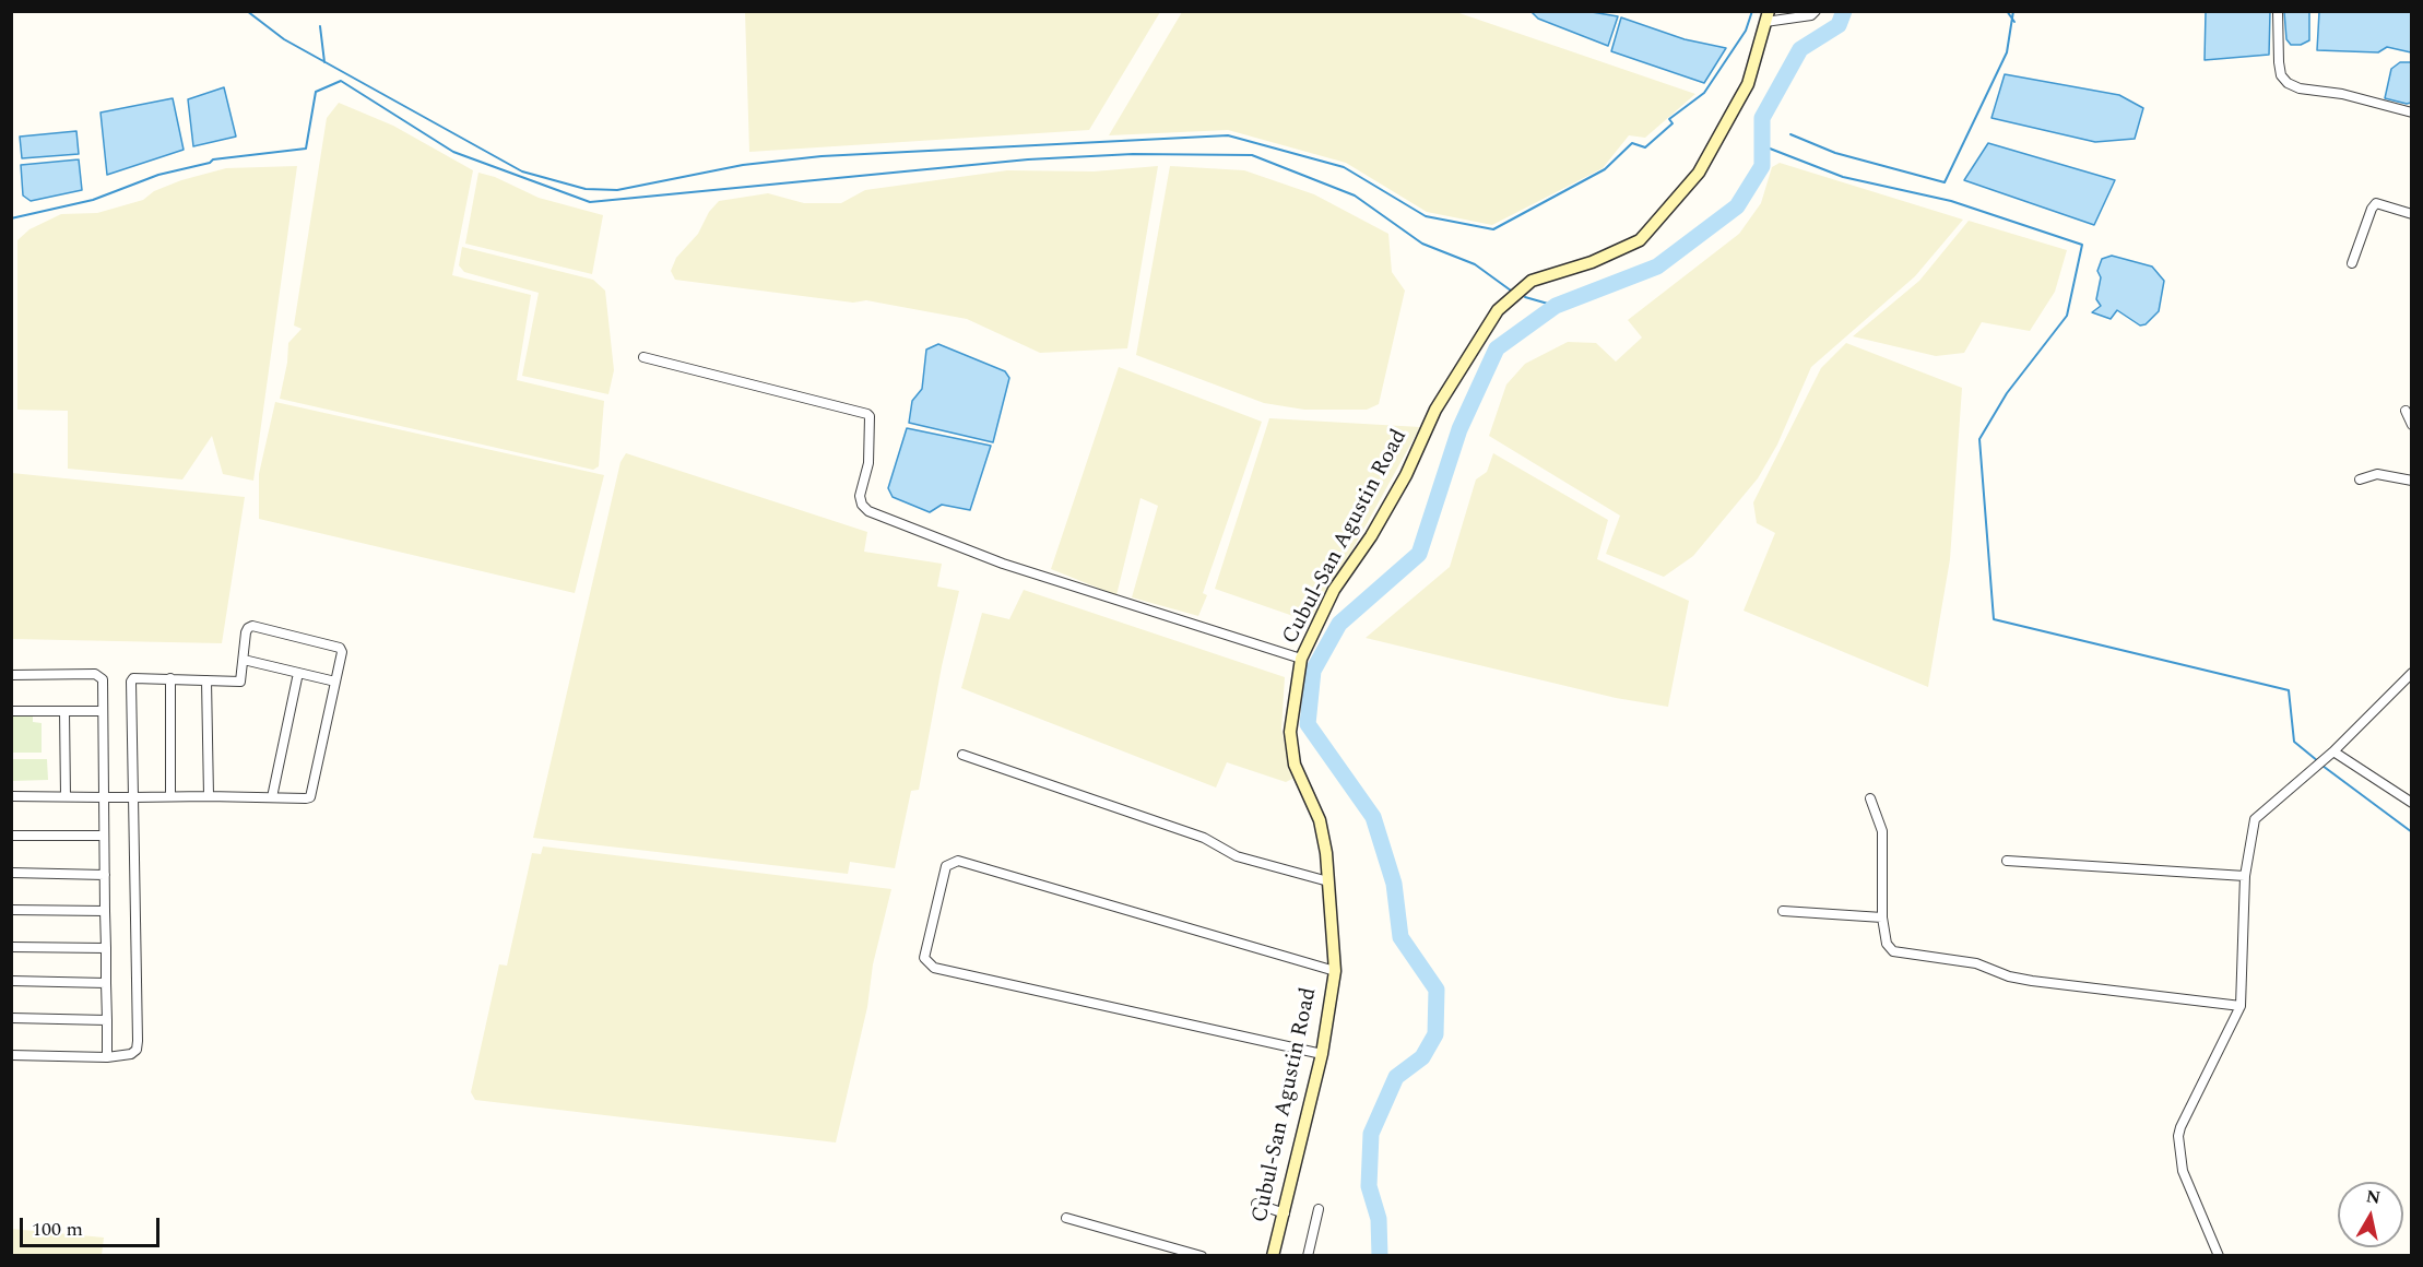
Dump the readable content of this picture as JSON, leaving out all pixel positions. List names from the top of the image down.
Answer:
{
  "streets": {
    "street": ["Cubul-San Agustin Road"]
  },
  "scale_bar": "100 m",
  "north": "top"
}
